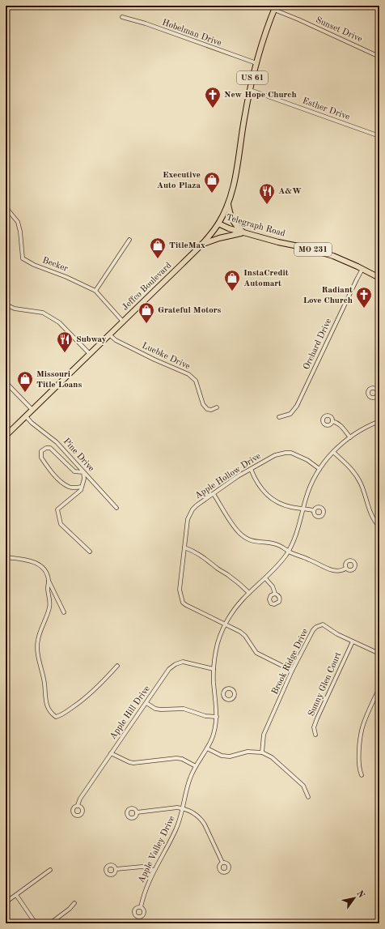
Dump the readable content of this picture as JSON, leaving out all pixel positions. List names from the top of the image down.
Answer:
{
  "streets": {
    "main road": [
      "US 61",
      "Telegraph Road",
      "MO 231",
      "Jeffco Boulevard"
    ],
    "street": [
      "Sunset Drive",
      "Hobelman Drive",
      "Esther Drive",
      "Becker",
      "Orchard Drive",
      "Luebke Drive",
      "Pine Drive",
      "Apple Hollow Drive",
      "Brook Ridge Drive",
      "Sunny Glen Court",
      "Apple Hill Drive",
      "Apple Valley Drive"
    ]
  },
  "crossings": [
    ["Sunset Drive", "Jeffco Boulevard"],
    ["Hobelman Drive", "Jeffco Boulevard"],
    ["Esther Drive", "Jeffco Boulevard"],
    ["Telegraph Road", "Jeffco Boulevard"],
    ["Telegraph Road", "Orchard Drive"],
    ["Becker", "Jeffco Boulevard"],
    ["Jeffco Boulevard", "Luebke Drive"],
    ["Jeffco Boulevard", "Pine Drive"],
    ["Apple Hollow Drive", "Brook Ridge Drive"],
    ["Apple Hollow Drive", "Apple Valley Drive"],
    ["Brook Ridge Drive", "Sunny Glen Court"],
    ["Apple Hill Drive", "Apple Valley Drive"]
  ],
  "places": {
    "church": ["New Hope Church", "Radiant Love Church"],
    "shop": [
      "Executive Auto Plaza",
      "TitleMax",
      "InstaCredit Automart",
      "Grateful Motors",
      "Missouri Title Loans"
    ],
    "restaurant": ["A&W", "Subway"]
  },
  "north": "top right"
}
